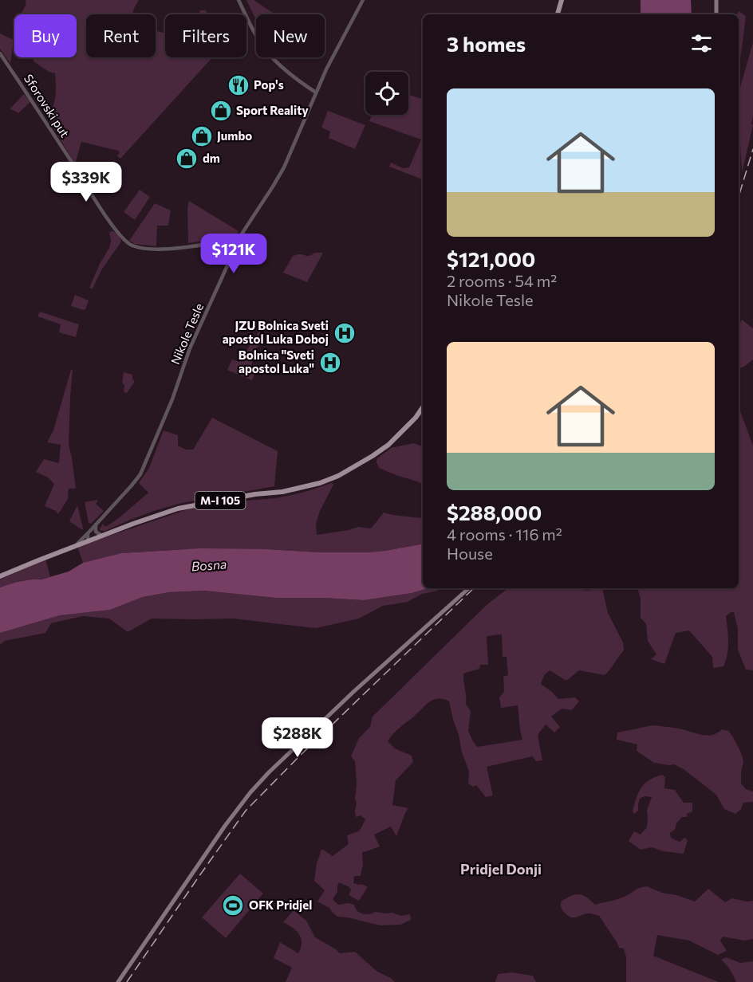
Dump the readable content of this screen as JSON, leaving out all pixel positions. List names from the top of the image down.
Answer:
{
  "streets": {
    "main road": ["M-I 105"],
    "street": ["Sforovski put", "Nikole Tesle"]
  },
  "crossings": [
    ["Sforovski put", "Nikole Tesle"],
    ["Nikole Tesle", "M-I 105"]
  ],
  "districts": ["Pridjel Donji"],
  "water": ["Bosna"],
  "places": {
    "restaurant": ["Pop's"],
    "shop": ["Sport Reality", "Jumbo", "dm"],
    "hospital": ["JZU Bolnica Sveti apostol Luka Doboj", "Bolnica \"Sveti apostol Luka\""],
    "sports": ["OFK Pridjel"]
  },
  "page": {
    "chip": [
      "Buy",
      "Rent",
      "Filters",
      "New"
    ],
    "heading": "3 homes",
    "list": [
      {
        "name": "$121,000",
        "note": "2 rooms · 54 m² · Nikole Tesle"
      },
      {
        "name": "$288,000",
        "note": "4 rooms · 116 m² · House"
      }
    ],
    "price": ["$339K", "$121K", "$288K"]
  }
}
